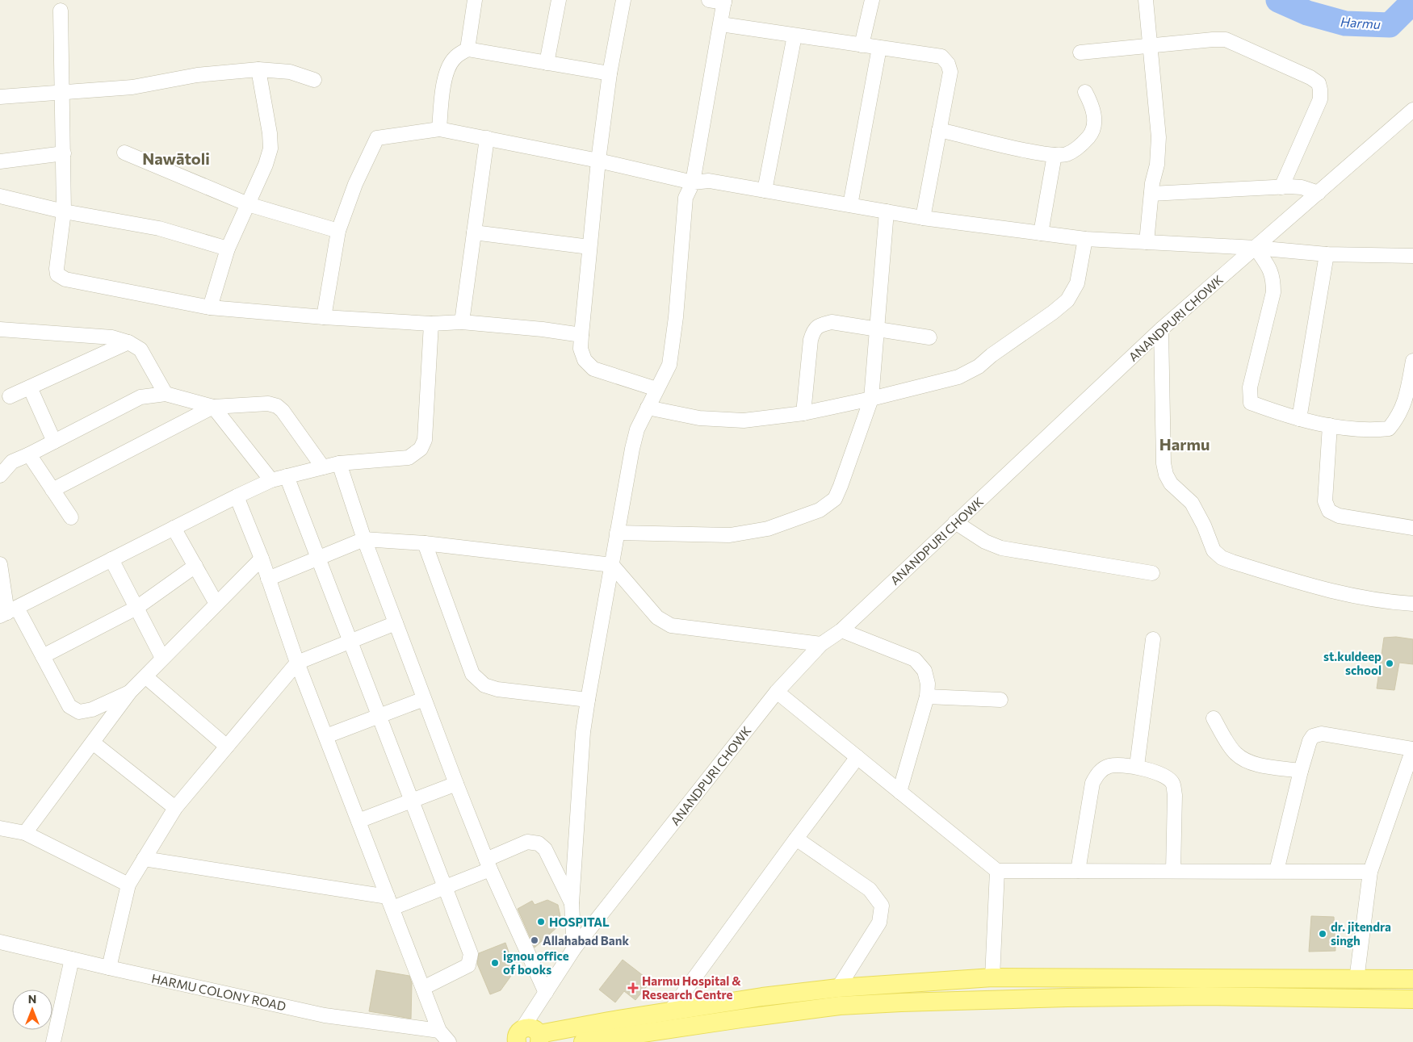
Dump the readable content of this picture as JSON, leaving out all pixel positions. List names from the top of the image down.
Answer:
{
  "streets": {
    "street": ["ANANDPURI CHOWK", "HARMU COLONY ROAD"]
  },
  "districts": ["Nawātoli", "Harmu"],
  "water": ["Harmu"],
  "places": {
    "other": [
      "st.kuldeep school",
      "HOSPITAL",
      "dr. jitendra singh",
      "Allahabad Bank",
      "ignou office of books"
    ],
    "health": ["Harmu Hospital & Research Centre"]
  },
  "north": "top"
}
